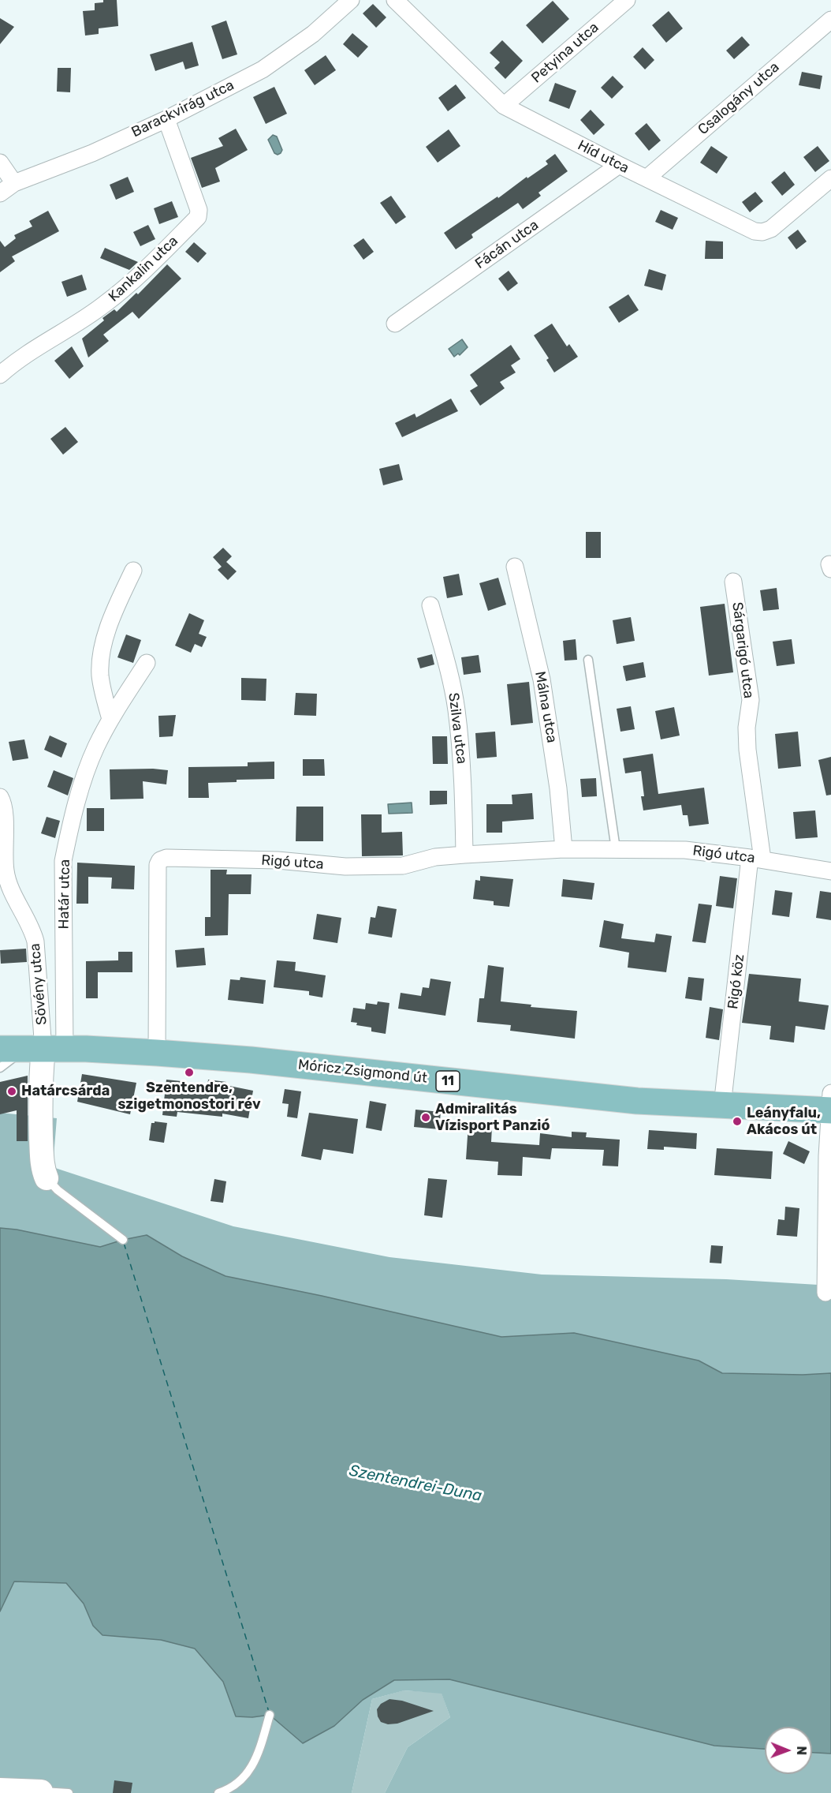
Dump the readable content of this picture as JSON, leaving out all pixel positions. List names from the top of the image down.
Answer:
{
  "streets": {
    "main road": ["Móricz Zsigmond út", "11"],
    "street": [
      "Petyina utca",
      "Csalogány utca",
      "Barackvirág utca",
      "Híd utca",
      "Fácán utca",
      "Kankalin utca",
      "Sárgarigó utca",
      "Málna utca",
      "Szilva utca",
      "Rigó utca",
      "Határ utca",
      "Rigó köz",
      "Sövény utca"
    ]
  },
  "crossings": [
    ["Petyina utca", "Híd utca"],
    ["Csalogány utca", "Híd utca"],
    ["Barackvirág utca", "Kankalin utca"],
    ["Híd utca", "Fácán utca"],
    ["Sárgarigó utca", "Rigó utca"],
    ["Sárgarigó utca", "Rigó köz"],
    ["Málna utca", "Rigó utca"],
    ["Szilva utca", "Rigó utca"],
    ["Rigó utca", "Rigó köz"],
    ["Rigó utca", "Móricz Zsigmond út"],
    ["Határ utca", "Sövény utca"],
    ["Határ utca", "Móricz Zsigmond út"],
    ["Rigó köz", "Móricz Zsigmond út"],
    ["Sövény utca", "Móricz Zsigmond út"]
  ],
  "water": ["Szentendrei-Duna"],
  "places": [
    "Szentendre, szigetmonostori rév",
    "Határcsárda",
    "Admiralitás Vízisport Panzió",
    "Leányfalu, Akácos út"
  ],
  "north": "right"
}
